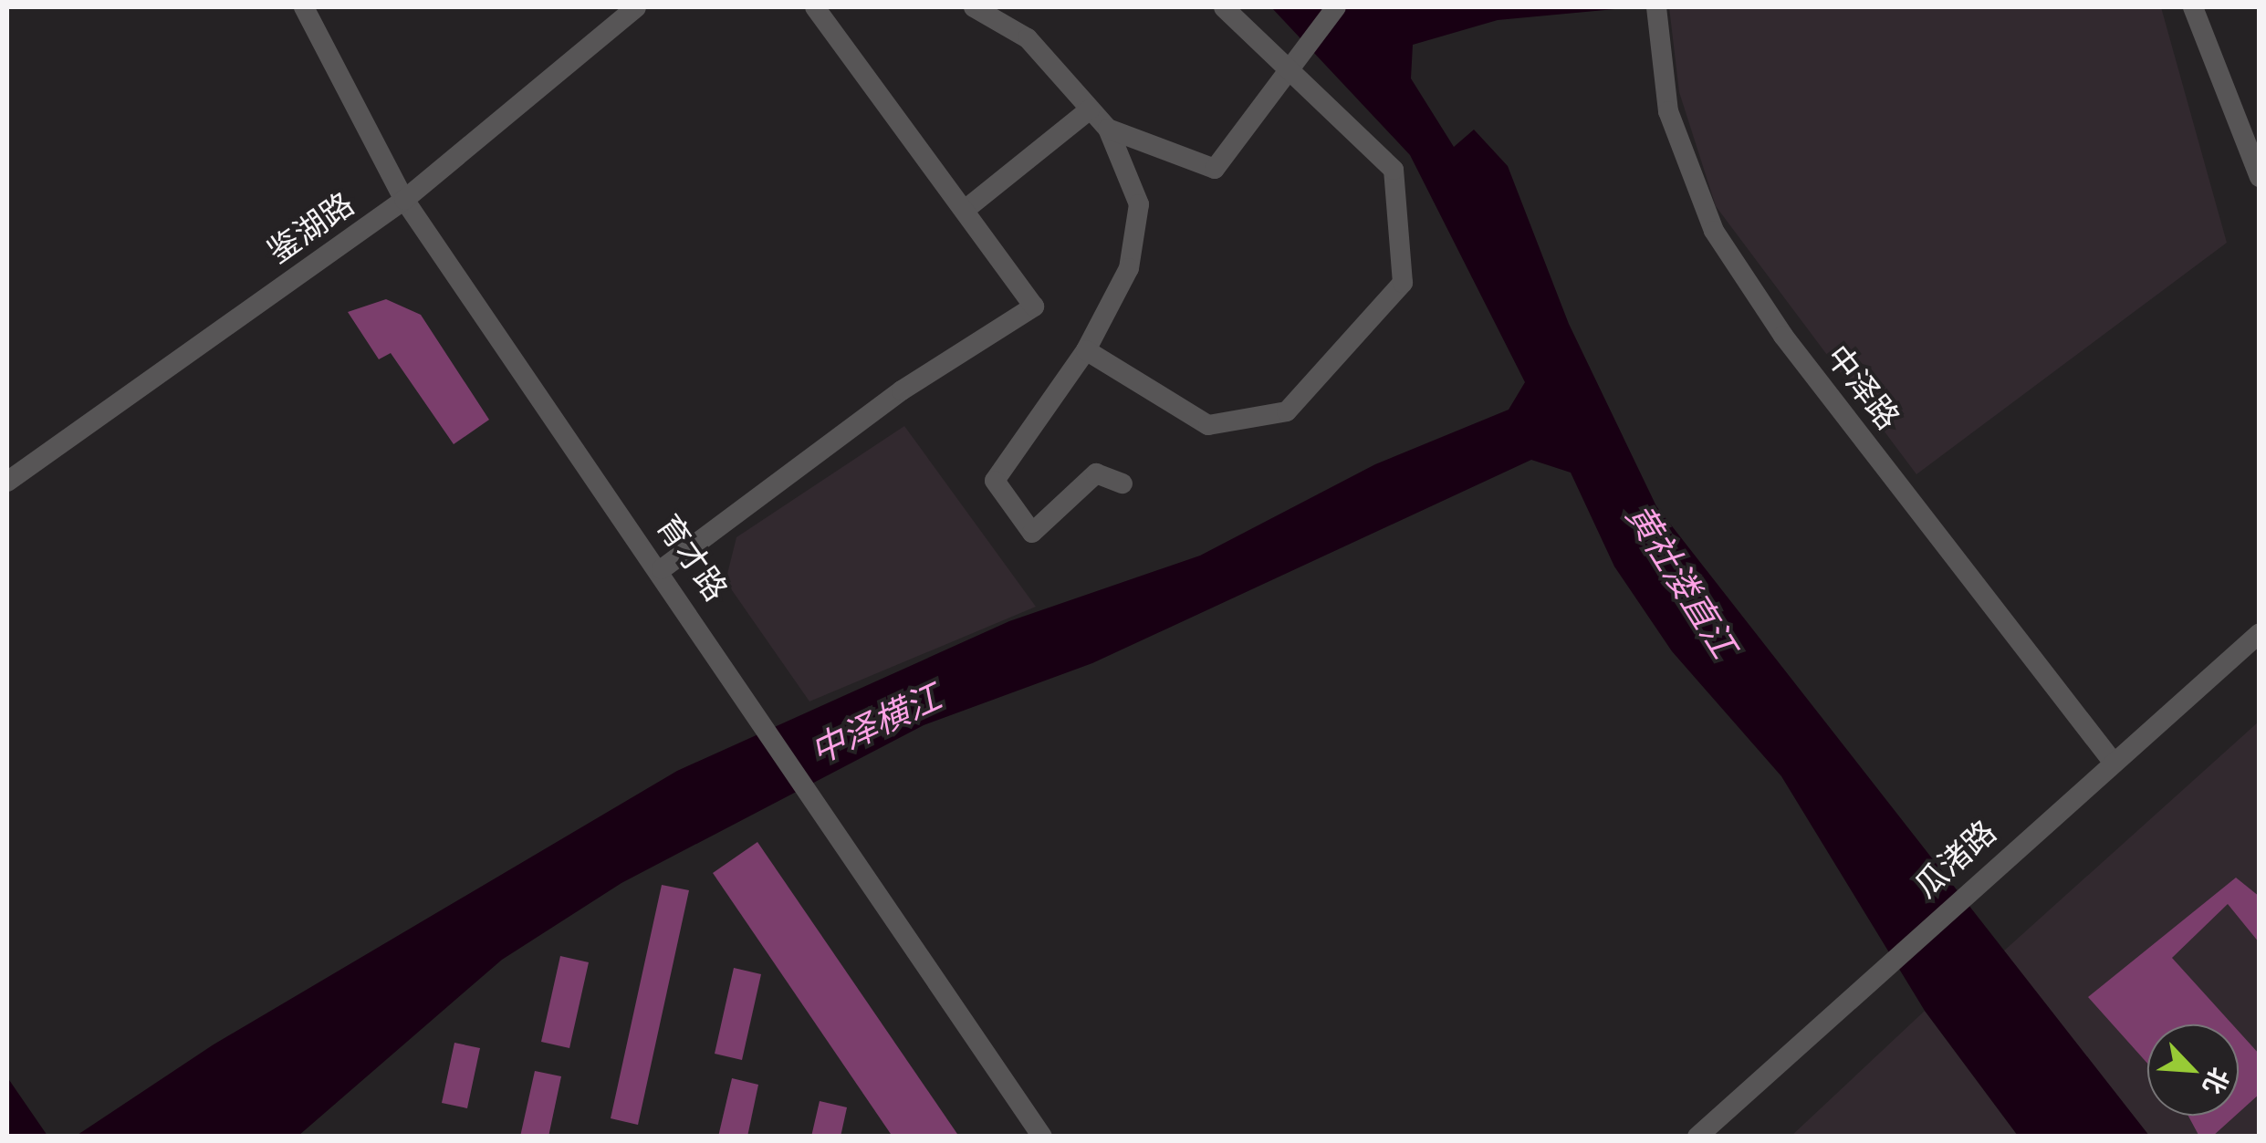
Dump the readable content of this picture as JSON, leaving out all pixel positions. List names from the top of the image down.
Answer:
{
  "streets": {
    "street": [
      "鉴湖路",
      "中泽路",
      "育才路",
      "瓜渚路"
    ]
  },
  "crossings": [
    ["鉴湖路", "育才路"],
    ["中泽路", "瓜渚路"]
  ],
  "water": ["黄社溇直江", "中泽横江"],
  "north": "bottom right"
}
